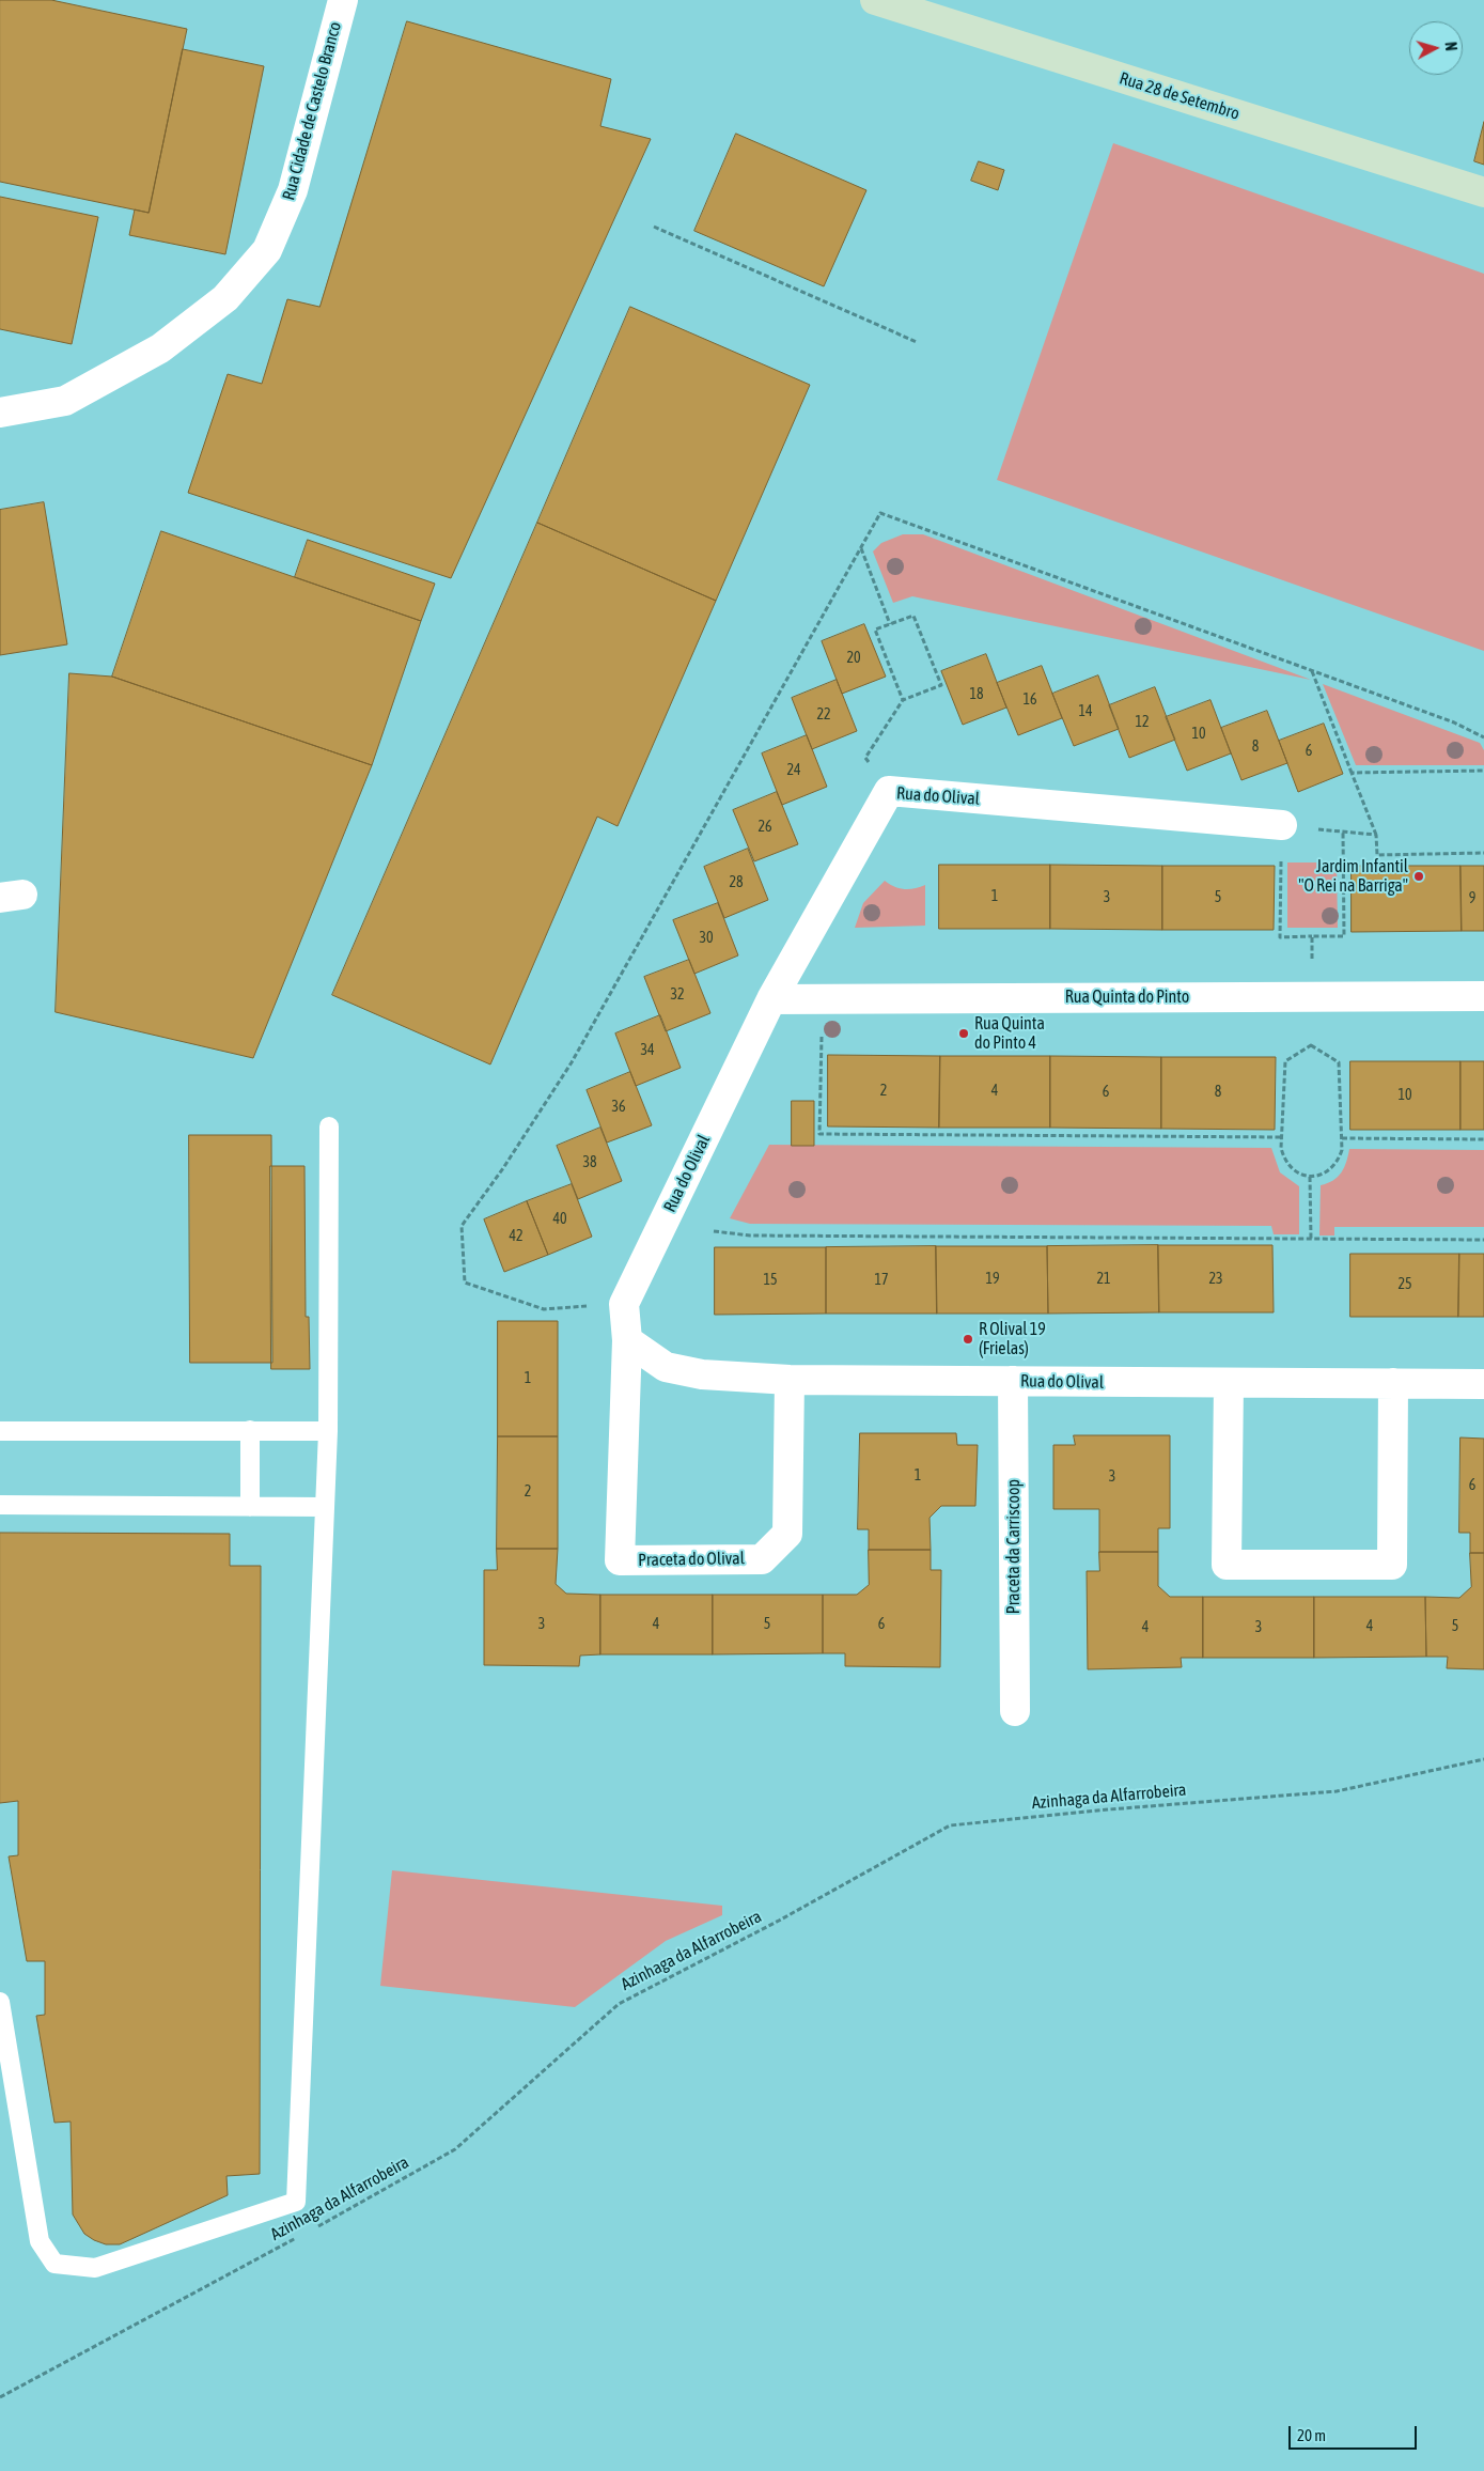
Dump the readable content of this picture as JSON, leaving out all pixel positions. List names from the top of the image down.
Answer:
{
  "streets": {
    "main road": ["Rua 28 de Setembro"],
    "street": [
      "Rua Cidade de Castelo Branco",
      "Rua do Olival",
      "Rua Quinta do Pinto",
      "Praceta da Carriscoop",
      "Praceta do Olival"
    ],
    "path": ["Azinhaga da Alfarrobeira"]
  },
  "crossings": [
    ["Rua do Olival", "Rua Quinta do Pinto"],
    ["Rua do Olival", "Praceta da Carriscoop"],
    ["Rua do Olival", "Praceta do Olival"]
  ],
  "places": ["Jardim Infantil \"O Rei na Barriga\"", "Rua Quinta do Pinto 4", "R Olival 19 (Frielas)"],
  "house_numbers": [
    "20",
    "18",
    "16",
    "14",
    "22",
    "12",
    "10",
    "8",
    "6",
    "24",
    "26",
    "28",
    "1",
    "3",
    "5",
    "9",
    "30",
    "32",
    "34",
    "2",
    "4",
    "6",
    "8",
    "10",
    "36",
    "38",
    "40",
    "42",
    "19",
    "21",
    "23",
    "15",
    "17",
    "25",
    "1",
    "1",
    "3",
    "6",
    "2",
    "3",
    "4",
    "5",
    "6",
    "4",
    "5",
    "4",
    "3"
  ],
  "scale_bar": "20 m",
  "north": "right"
}
